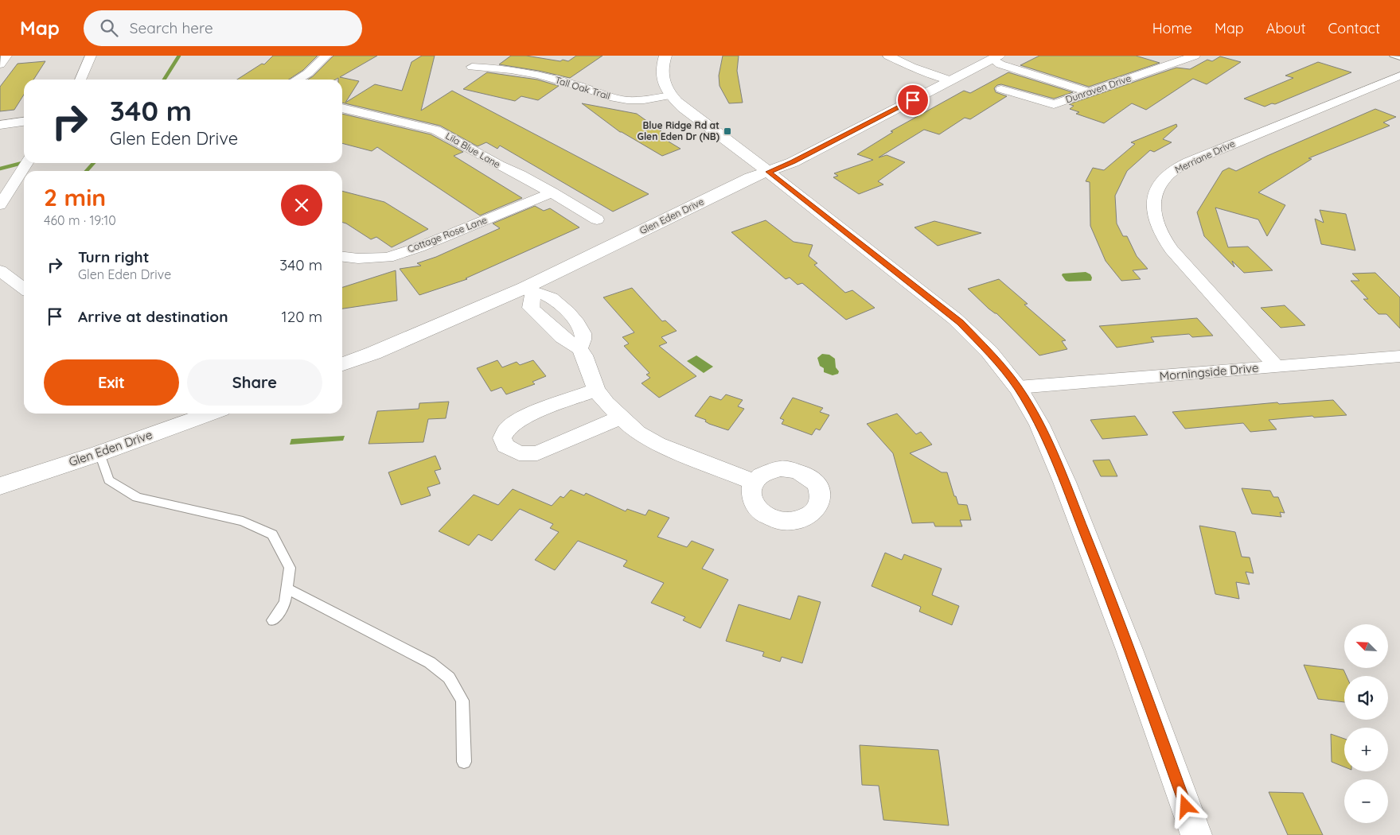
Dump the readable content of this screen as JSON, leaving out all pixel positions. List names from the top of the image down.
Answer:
{
  "streets": {
    "main road": ["Glen Eden Drive"],
    "street": [
      "Tall Oak Trail",
      "Dunraven Drive",
      "Lila Blue Lane",
      "Merriane Drive",
      "Cottage Rose Lane",
      "Morningside Drive"
    ]
  },
  "crossings": [
    ["Lila Blue Lane", "Cottage Rose Lane"],
    ["Merriane Drive", "Morningside Drive"]
  ],
  "places": {
    "transit": ["Blue Ridge Rd at Glen Eden Dr (NB)"]
  },
  "north": "top left",
  "page": {
    "header": "Map",
    "search": "Search here",
    "nav": [
      "Home",
      "Map",
      "About",
      "Contact"
    ],
    "turn": ["340 m", "Glen Eden Drive"],
    "heading": ["2 min", "460 m · 19:10"],
    "list": [
      {
        "name": "Turn right",
        "note": "Glen Eden Drive",
        "value": "340 m"
      },
      {
        "name": "Arrive at destination",
        "value": "120 m"
      }
    ],
    "buttons": ["Exit", "Share"],
    "map_buttons": ["+", "−"]
  }
}
